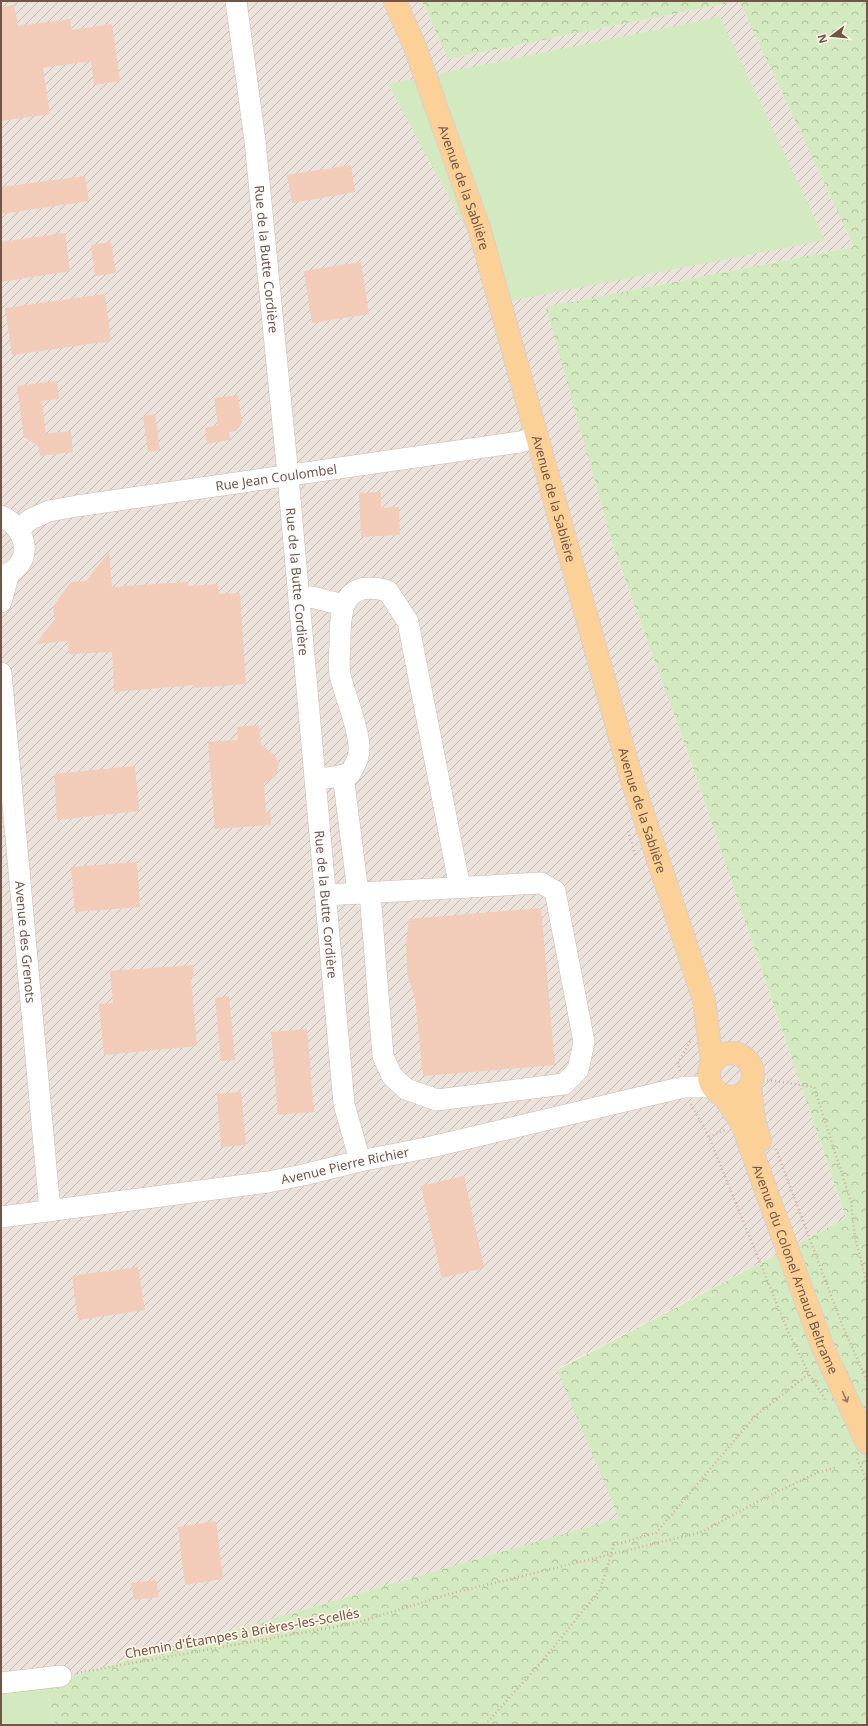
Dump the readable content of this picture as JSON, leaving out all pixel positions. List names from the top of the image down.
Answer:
{
  "streets": {
    "main road": ["Avenue de la Sablière", "Avenue du Colonel Arnaud Beltrame"],
    "street": [
      "Rue de la Butte Cordière",
      "Rue Jean Coulombel",
      "Avenue des Grenots",
      "Avenue Pierre Richier"
    ],
    "path": ["Chemin d'Étampes à Brières-les-Scellés"]
  },
  "crossings": [
    ["Avenue de la Sablière", "Rue Jean Coulombel"],
    ["Avenue de la Sablière", "Avenue Pierre Richier"],
    ["Avenue de la Sablière", "Avenue du Colonel Arnaud Beltrame"],
    ["Rue de la Butte Cordière", "Rue Jean Coulombel"],
    ["Rue de la Butte Cordière", "Avenue Pierre Richier"],
    ["Avenue des Grenots", "Avenue Pierre Richier"],
    ["Avenue Pierre Richier", "Avenue du Colonel Arnaud Beltrame"]
  ],
  "north": "left"
}
